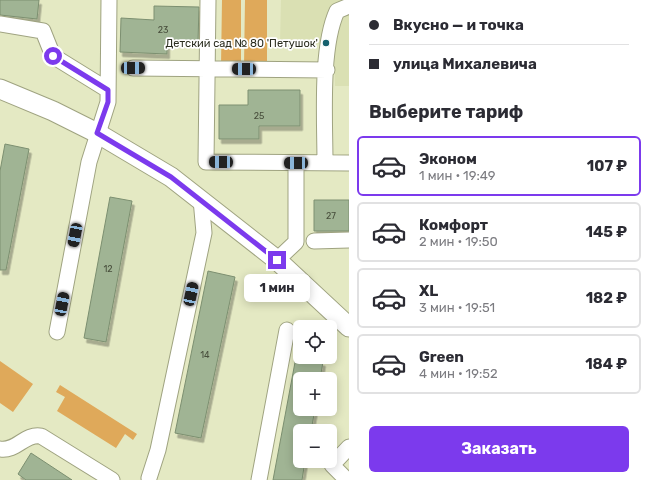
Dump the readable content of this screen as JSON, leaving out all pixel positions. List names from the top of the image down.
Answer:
{
  "places": ["Детский сад № 80 'Петушок'"],
  "house_numbers": [
    "23",
    "25",
    "27",
    "12",
    "14"
  ],
  "page": {
    "banner": ["Вкусно — и точка", "улица Михалевича"],
    "heading": "Выберите тариф",
    "list": [
      {
        "name": "Эконом",
        "note": "1 мин · 19:49",
        "value": "107 ₽"
      },
      {
        "name": "Комфорт",
        "note": "2 мин · 19:50",
        "value": "145 ₽"
      },
      {
        "name": "XL",
        "note": "3 мин · 19:51",
        "value": "182 ₽"
      },
      {
        "name": "Green",
        "note": "4 мин · 19:52",
        "value": "184 ₽"
      }
    ],
    "bubble": "1 мин",
    "map_buttons": ["+", "−"],
    "buttons": "Заказать"
  }
}
